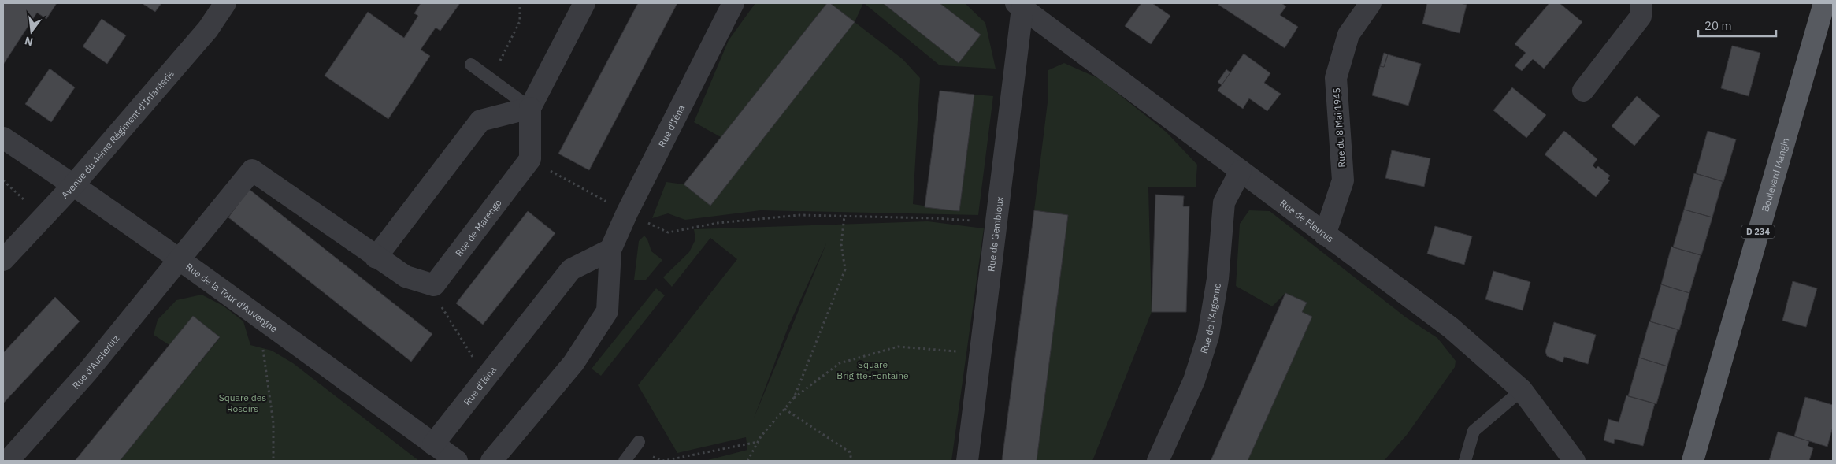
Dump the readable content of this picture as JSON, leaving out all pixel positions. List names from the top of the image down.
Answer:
{
  "streets": {
    "main road": ["Boulevard Mangin", "D 234"],
    "street": [
      "Rue d'Iéna",
      "Rue du 8 Mai 1945",
      "Avenue du 4ème Régiment d'Infanterie",
      "Rue de Fleurus",
      "Rue de Marengo",
      "Rue de Gembloux",
      "Rue de la Tour d'Auvergne",
      "Rue de l'Argonne",
      "Rue d'Austerlitz"
    ]
  },
  "crossings": [
    ["Rue d'Iéna", "Rue de la Tour d'Auvergne"],
    ["Rue du 8 Mai 1945", "Rue de Fleurus"],
    ["Avenue du 4ème Régiment d'Infanterie", "Rue de la Tour d'Auvergne"],
    ["Rue de Fleurus", "Rue de Gembloux"],
    ["Rue de Fleurus", "Rue de l'Argonne"],
    ["Rue de la Tour d'Auvergne", "Rue d'Austerlitz"]
  ],
  "parks": ["Square Brigitte-Fontaine", "Square des Rosoirs"],
  "scale_bar": "20 m",
  "north": "bottom"
}
